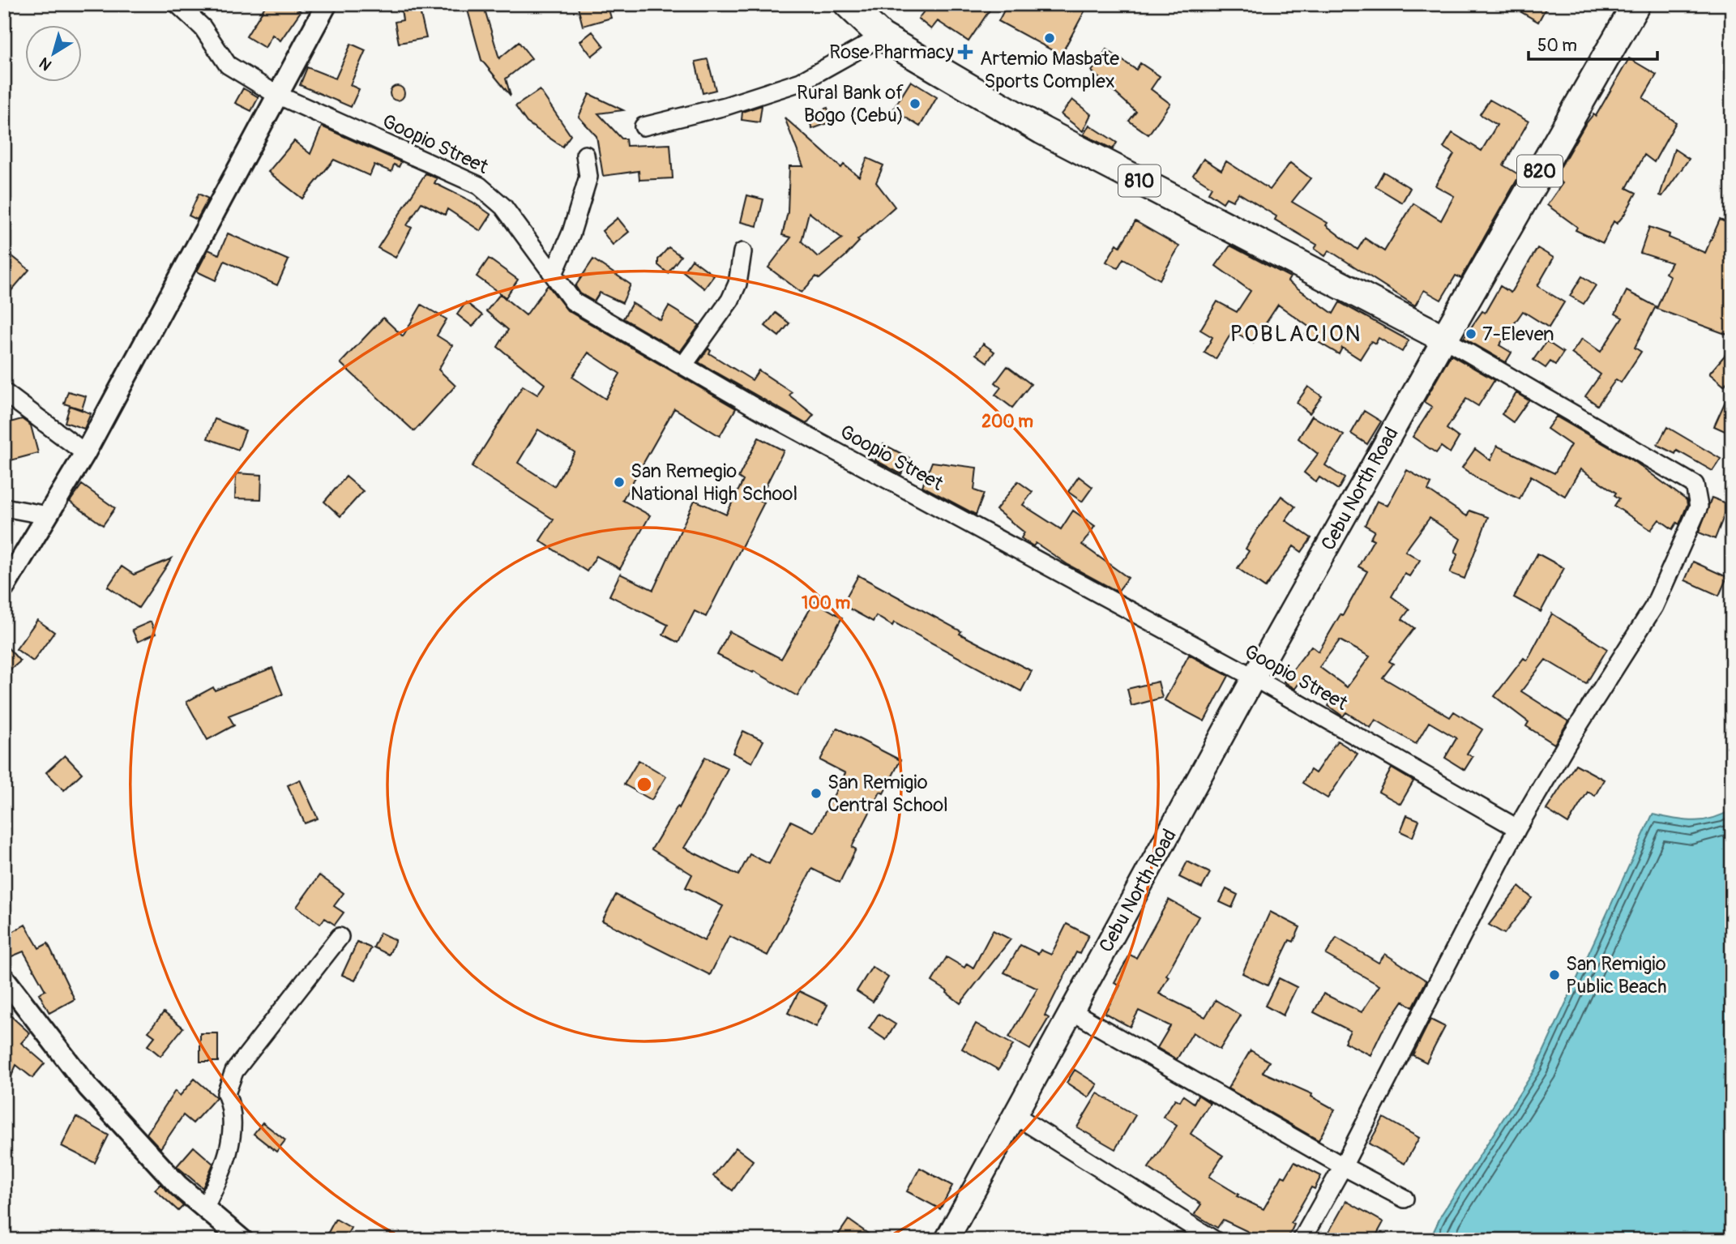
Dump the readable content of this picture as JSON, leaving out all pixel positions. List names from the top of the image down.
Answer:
{
  "streets": {
    "highway": ["820", "810"],
    "main road": ["Cebu North Road"],
    "street": ["Goopio Street"]
  },
  "crossings": [
    ["Goopio Street", "Cebu North Road"],
    ["820", "810"],
    ["820", "Cebu North Road"],
    ["810", "Cebu North Road"]
  ],
  "districts": ["POBLACION"],
  "places": {
    "other": [
      "Artemio Masbate Sports Complex",
      "Rural Bank of Bogo (Cebu)",
      "7-Eleven",
      "San Remegio National High School",
      "San Remigio Central School",
      "San Remigio Public Beach"
    ],
    "health": ["Rose Pharmacy"]
  },
  "scale_bar": "50 m",
  "north": "bottom left",
  "rings": ["200 m", "100 m"]
}
